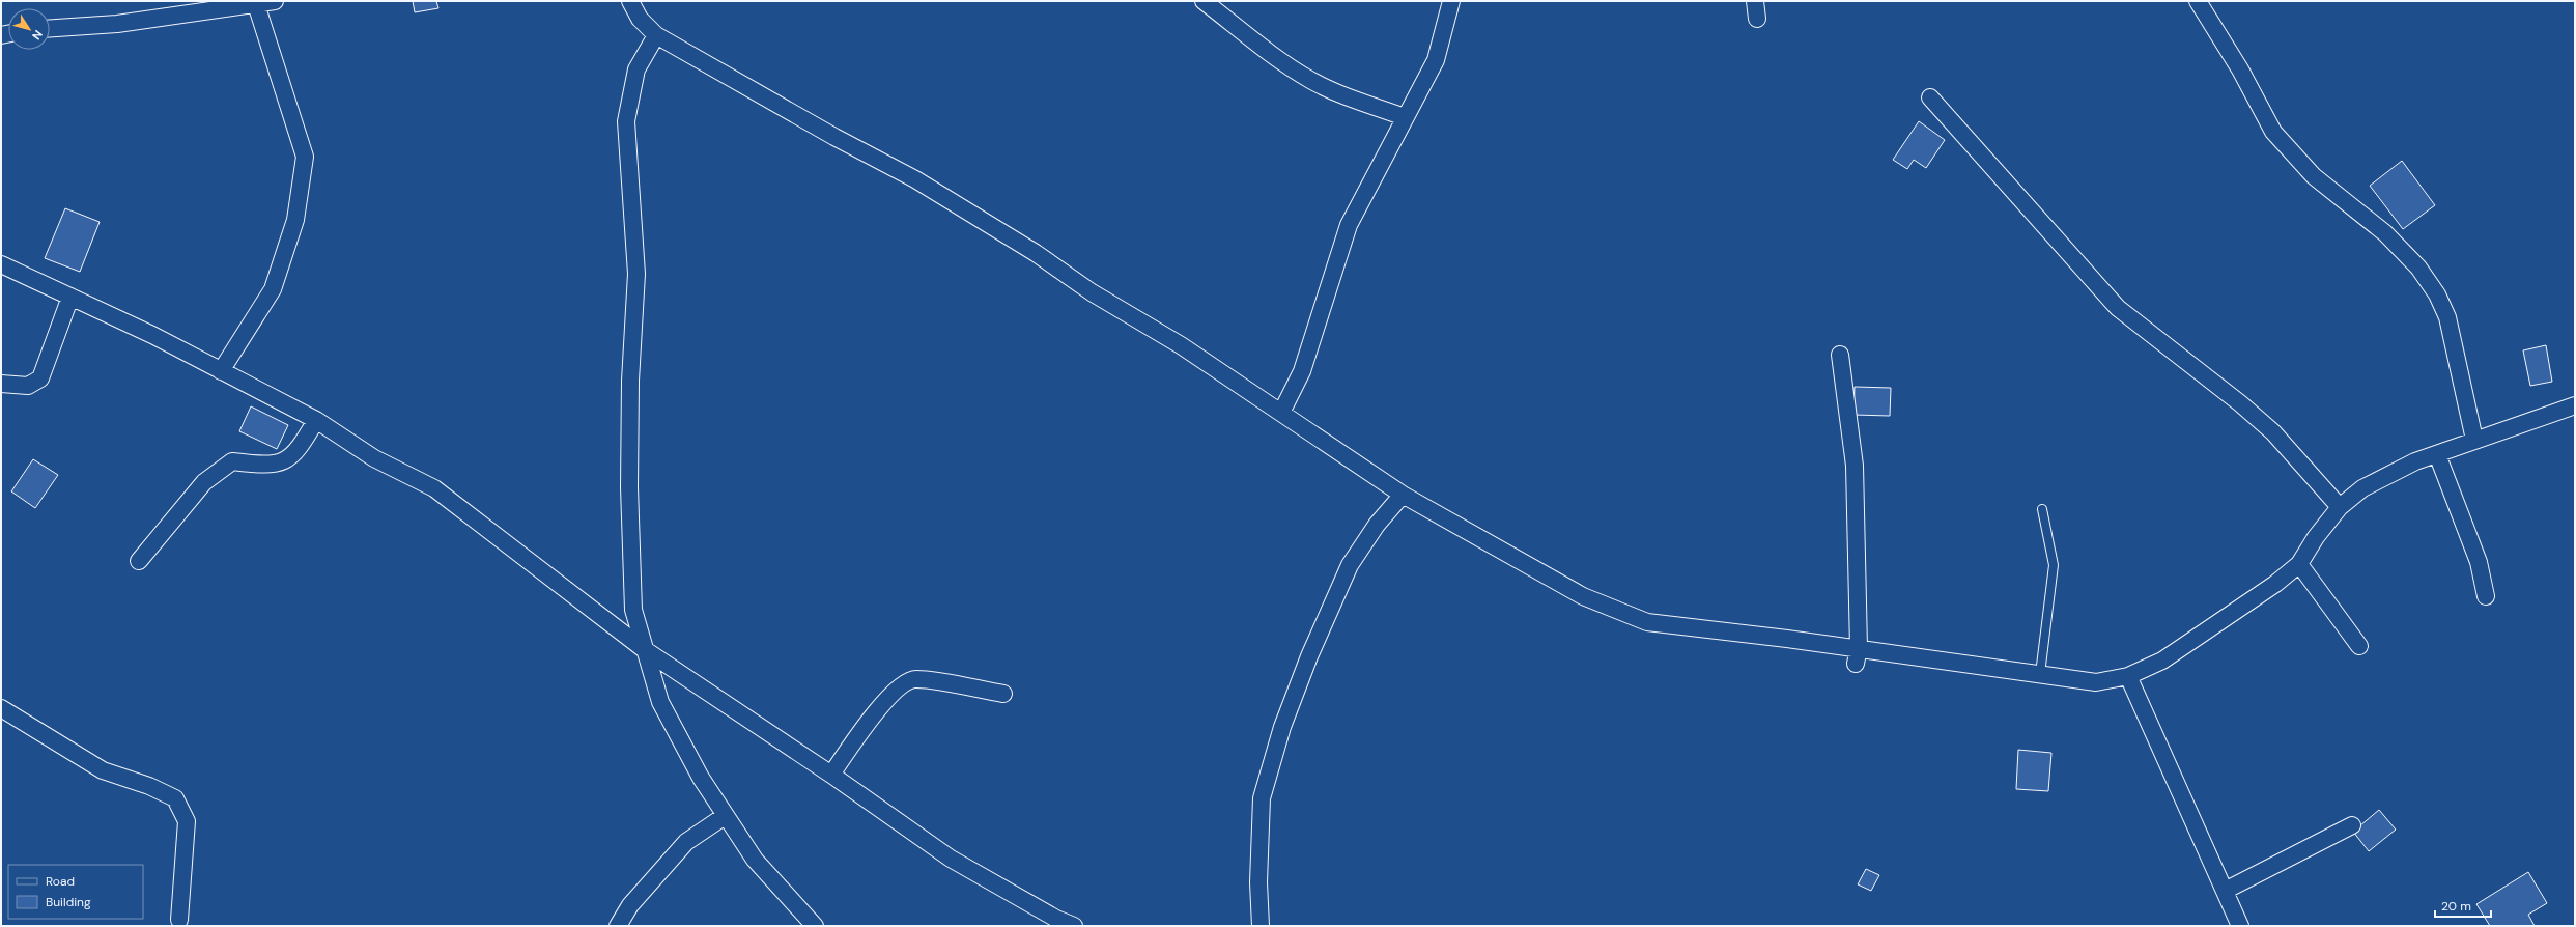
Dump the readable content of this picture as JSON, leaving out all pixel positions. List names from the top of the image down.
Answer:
{
  "legend": ["Road", "Building"],
  "scale_bar": "20 m",
  "north": "bottom right"
}
